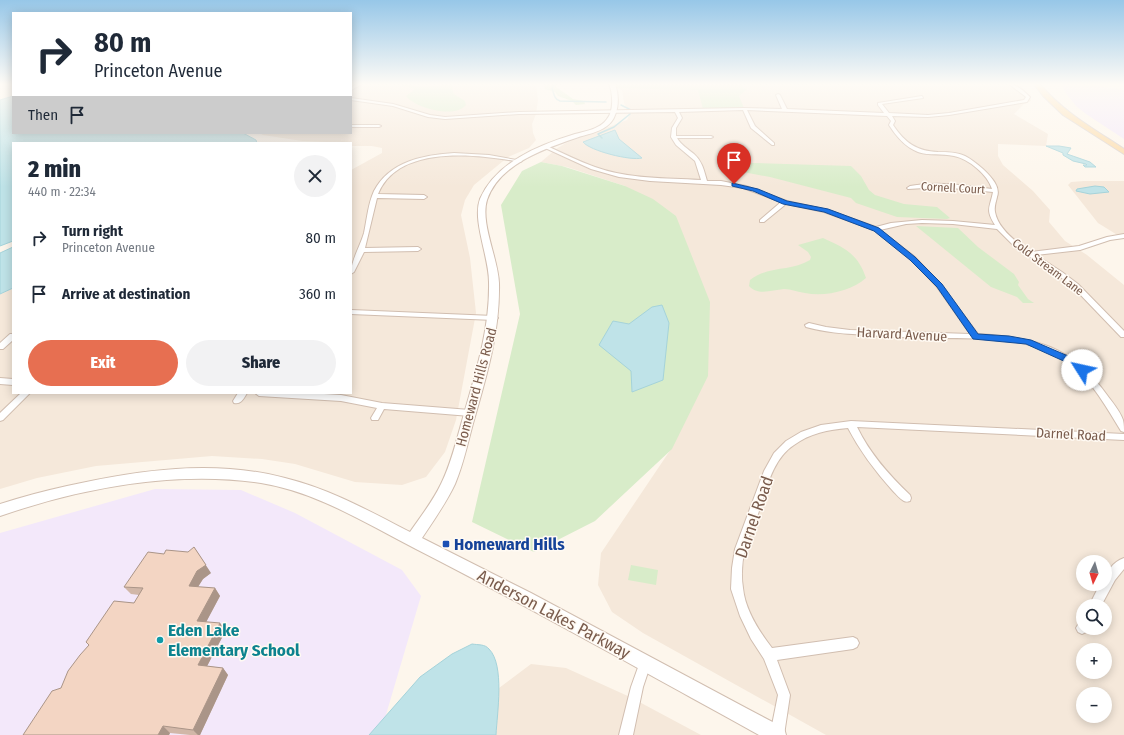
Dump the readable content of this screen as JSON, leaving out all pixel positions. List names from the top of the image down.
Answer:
{
  "streets": {
    "street": [
      "Cornell Court",
      "Cold Stream Lane",
      "Harvard Avenue",
      "Homeward Hills Road",
      "Darnel Road",
      "Anderson Lakes Parkway"
    ]
  },
  "crossings": [
    ["Cornell Court", "Cold Stream Lane"],
    ["Homeward Hills Road", "Anderson Lakes Parkway"],
    ["Darnel Road", "Anderson Lakes Parkway"]
  ],
  "places": {
    "transit": ["Homeward Hills"],
    "other": ["Eden Lake Elementary School"]
  },
  "north": "bottom",
  "page": {
    "turn": ["80 m", "Princeton Avenue"],
    "then": "Then",
    "heading": ["2 min", "440 m · 22:34"],
    "list": [
      {
        "name": "Turn right",
        "note": "Princeton Avenue",
        "value": "80 m"
      },
      {
        "name": "Arrive at destination",
        "value": "360 m"
      }
    ],
    "buttons": ["Exit", "Share"],
    "map_buttons": ["+", "−"]
  }
}
